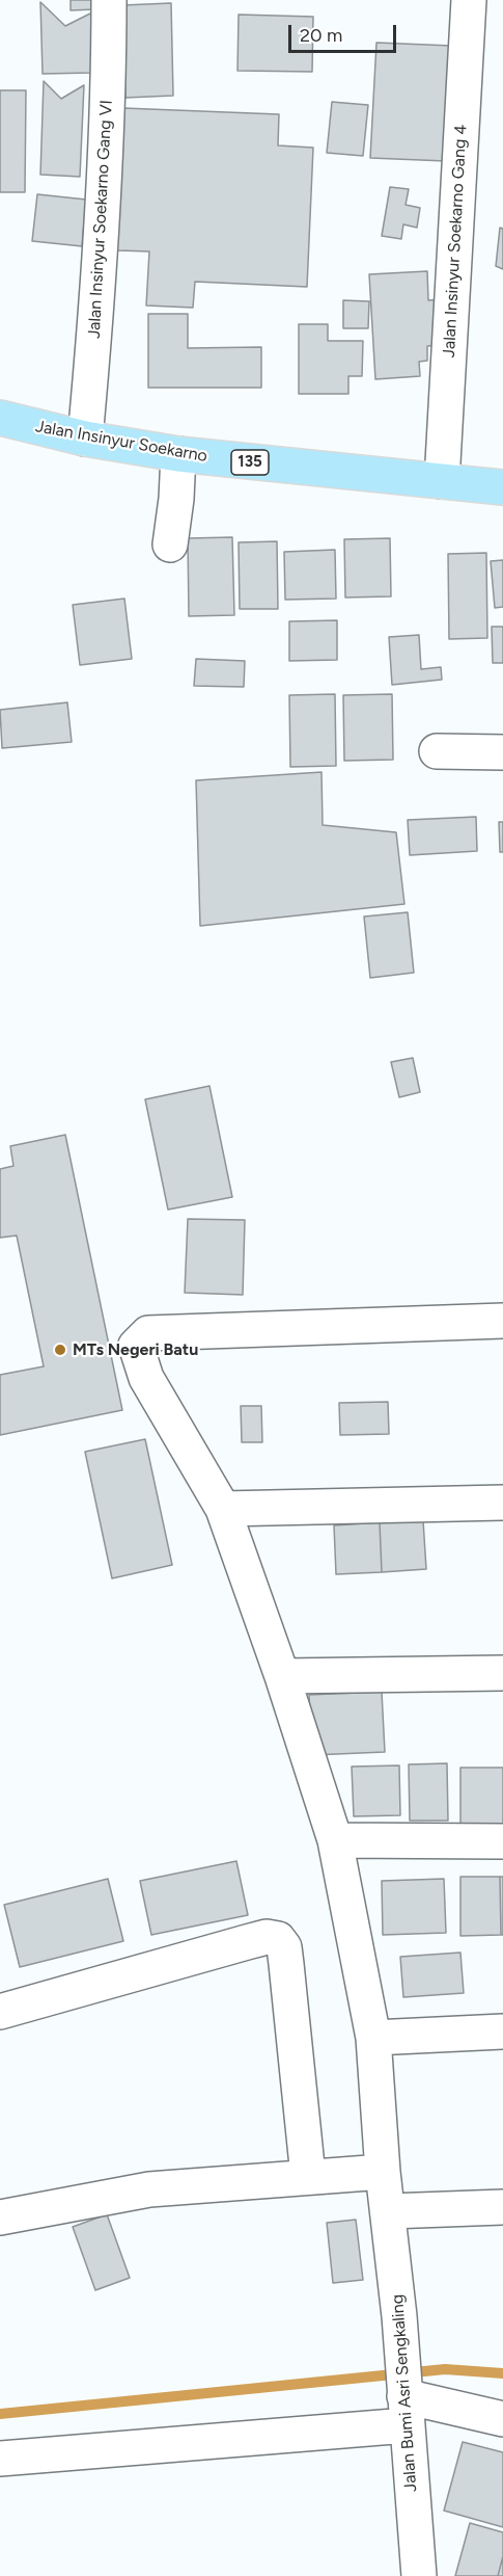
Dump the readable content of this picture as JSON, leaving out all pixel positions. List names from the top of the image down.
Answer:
{
  "streets": {
    "main road": ["Jalan Insinyur Soekarno", "135"],
    "street": ["Jalan Insinyur Soekarno Gang VI", "Jalan Insinyur Soekarno Gang 4", "Jalan Bumi Asri Sengkaling"]
  },
  "crossings": [
    ["Jalan Insinyur Soekarno Gang VI", "Jalan Insinyur Soekarno"],
    ["Jalan Insinyur Soekarno Gang 4", "Jalan Insinyur Soekarno"]
  ],
  "places": ["MTs Negeri Batu"],
  "scale_bar": "20 m"
}
